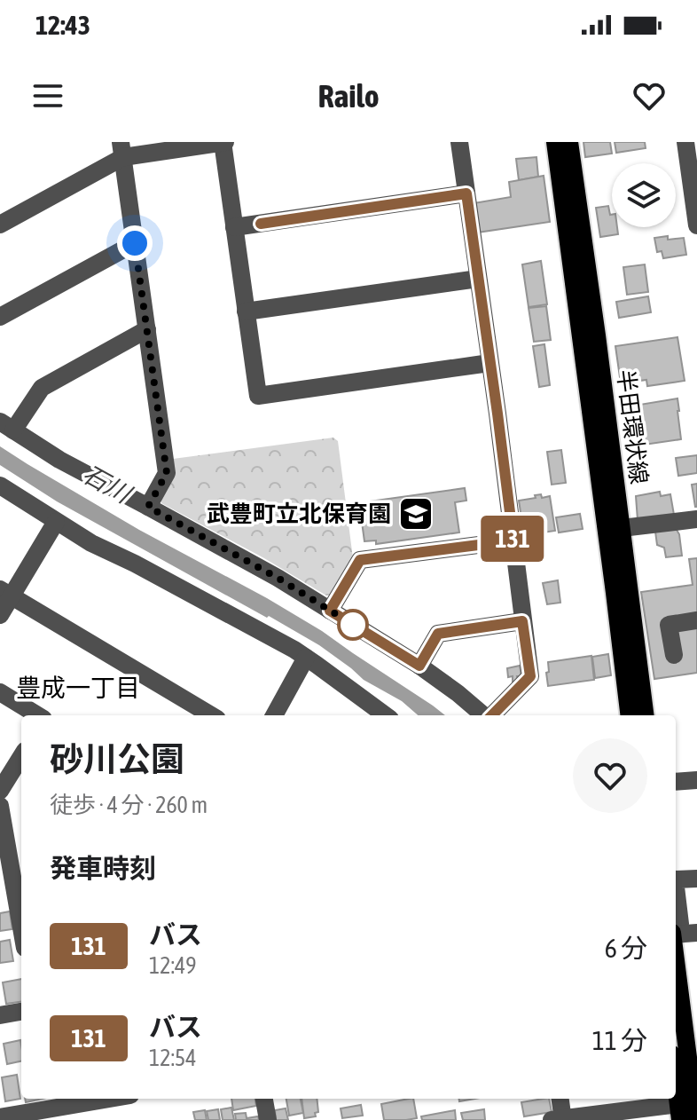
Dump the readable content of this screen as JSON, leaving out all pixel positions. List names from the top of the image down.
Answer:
{
  "streets": {
    "main road": ["半田環状線"]
  },
  "districts": ["豊成一丁目"],
  "water": ["石川"],
  "places": {
    "school or university": ["武豊町立北保育園"]
  },
  "lines": ["bus line 131"],
  "page": {
    "status": "12:43",
    "header": "Railo",
    "on_map": "131",
    "heading": [
      ["砂川公園", "徒歩 · 4 分 · 260 m"],
      "発車時刻"
    ],
    "list": [
      {
        "mark": "131",
        "name": "バス",
        "note": "12:49",
        "value": "6 分"
      },
      {
        "mark": "131",
        "name": "バス",
        "note": "12:54",
        "value": "11 分"
      }
    ]
  }
}
